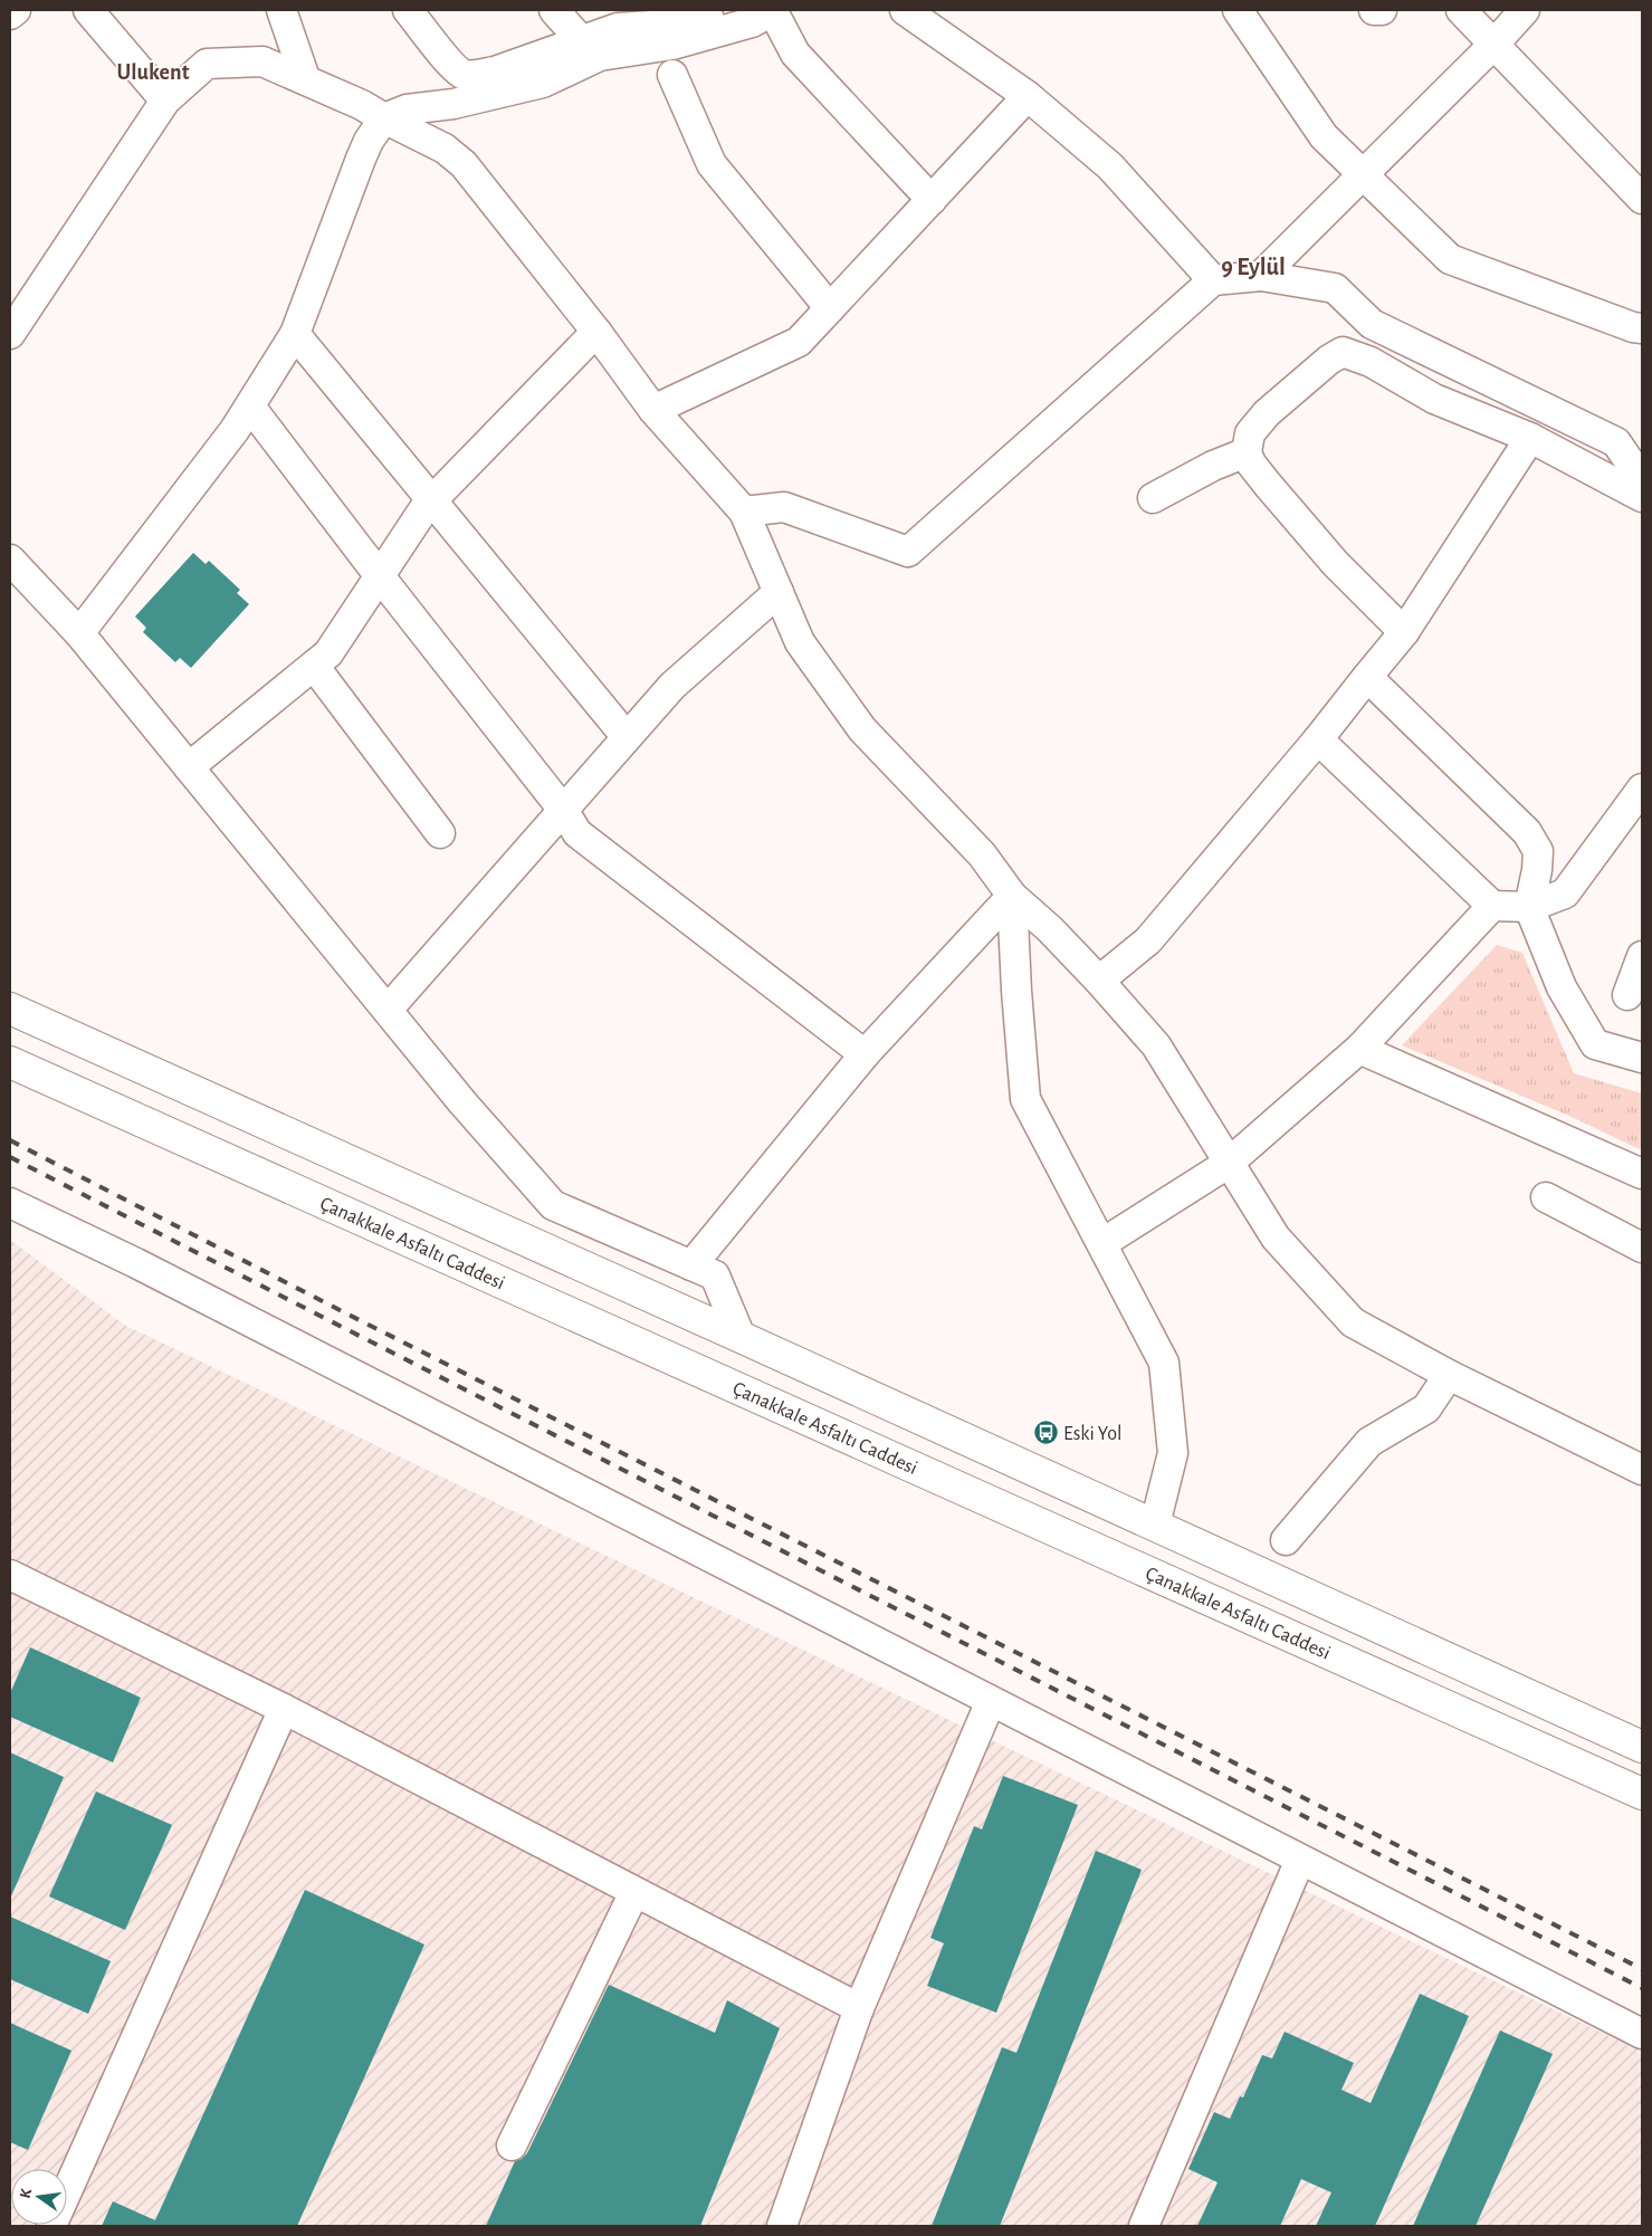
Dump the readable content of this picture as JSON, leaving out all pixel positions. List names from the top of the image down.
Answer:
{
  "streets": {
    "highway": ["Çanakkale Asfaltı Caddesi"]
  },
  "districts": ["Ulukent", "9 Eylül"],
  "places": {
    "bus stop": ["Eski Yol"]
  },
  "north": "left"
}
